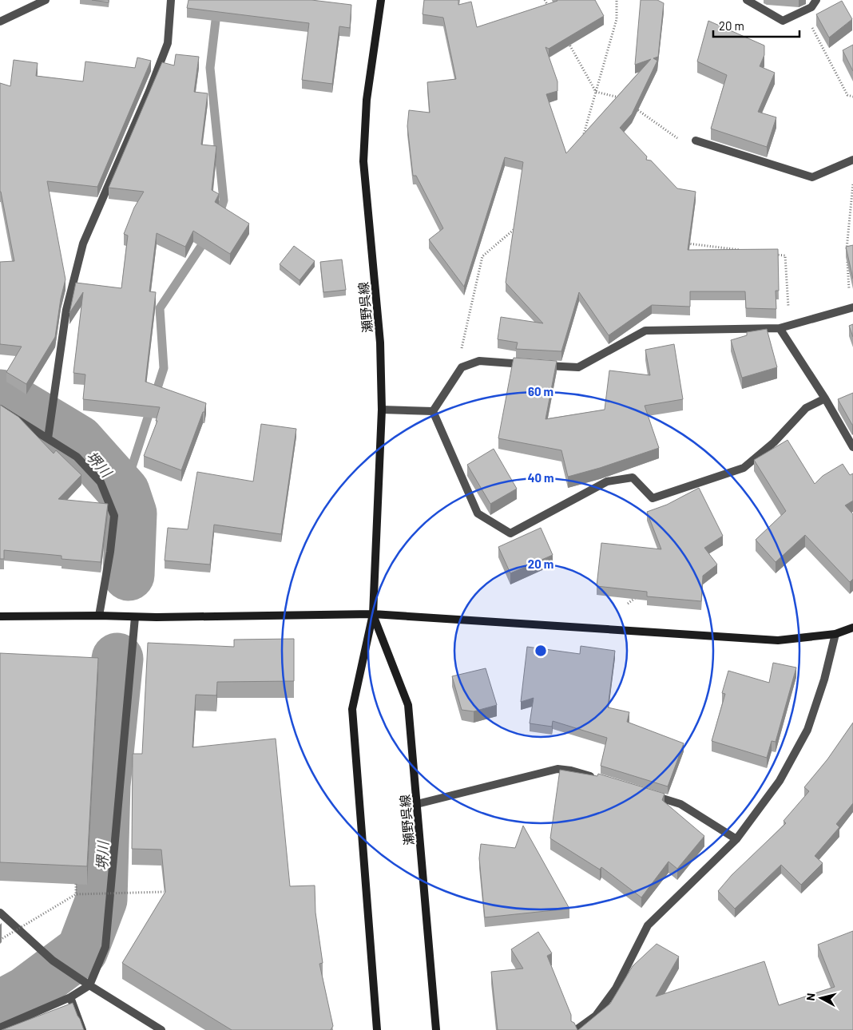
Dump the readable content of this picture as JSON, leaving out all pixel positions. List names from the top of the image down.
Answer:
{
  "streets": {
    "main road": ["瀬野呉線"]
  },
  "water": ["堺川"],
  "scale_bar": "20 m",
  "north": "left",
  "rings": ["60 m", "40 m", "20 m"]
}
